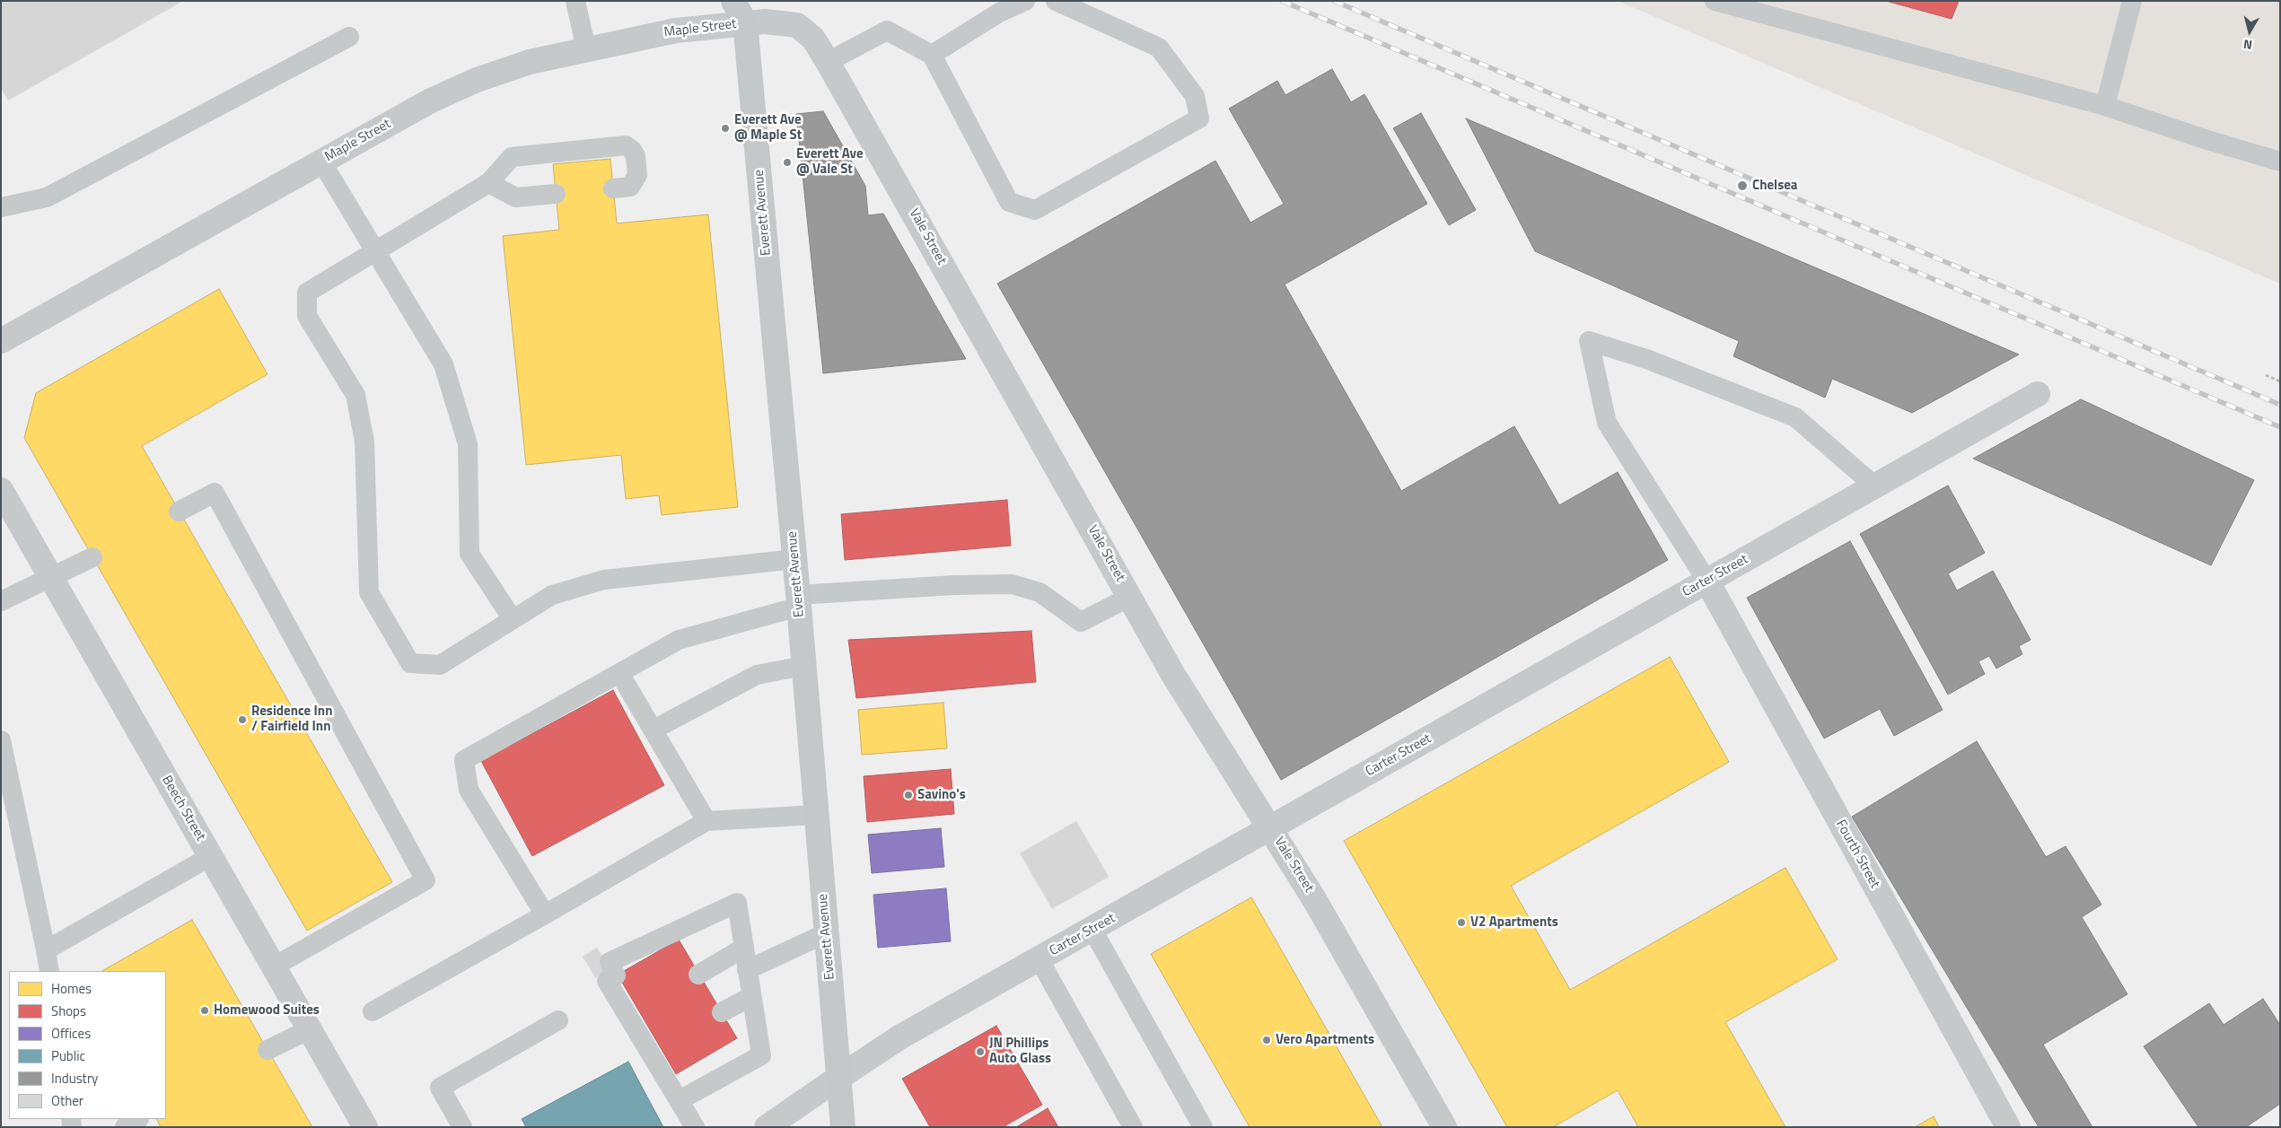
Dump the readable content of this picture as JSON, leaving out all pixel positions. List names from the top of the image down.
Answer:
{
  "streets": {
    "main road": ["Everett Avenue"],
    "street": [
      "Maple Street",
      "Vale Street",
      "Carter Street",
      "Beech Street",
      "Fourth Street"
    ]
  },
  "crossings": [
    ["Maple Street", "Everett Avenue"],
    ["Maple Street", "Vale Street"],
    ["Everett Avenue", "Vale Street"],
    ["Everett Avenue", "Carter Street"],
    ["Vale Street", "Carter Street"],
    ["Carter Street", "Fourth Street"]
  ],
  "places": [
    "Everett Ave @ Maple St",
    "Everett Ave @ Vale St",
    "Chelsea",
    "Residence Inn / Fairfield Inn",
    "Savino's",
    "V2 Apartments",
    "Homewood Suites",
    "Vero Apartments",
    "JN Phillips Auto Glass"
  ],
  "legend": [
    "Homes",
    "Shops",
    "Offices",
    "Public",
    "Industry",
    "Other"
  ],
  "north": "bottom"
}
